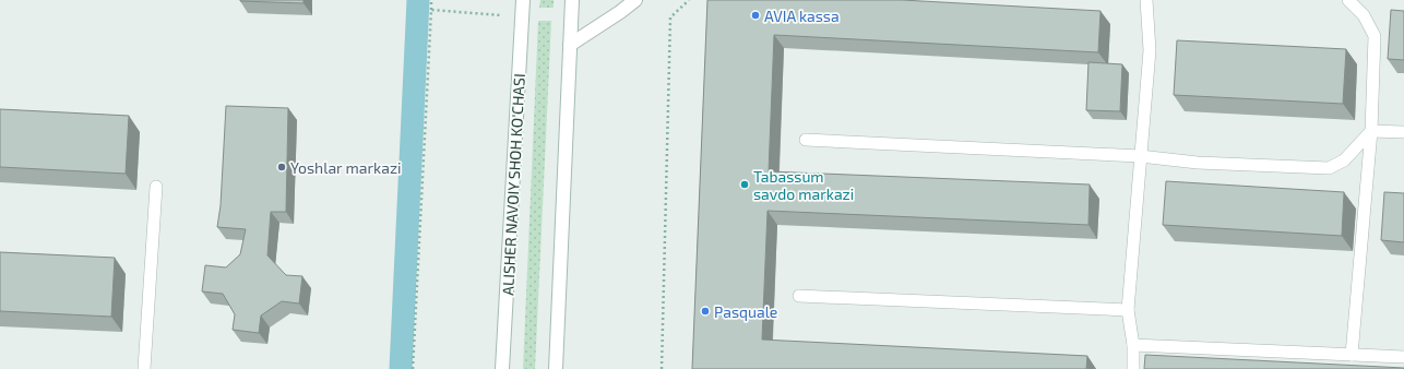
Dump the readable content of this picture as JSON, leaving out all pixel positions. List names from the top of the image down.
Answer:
{
  "streets": {
    "main road": ["ALISHER NAVOIY SHOH KO'CHASI"]
  },
  "places": [
    "AVIA kassa",
    "Yoshlar markazi",
    "Tabassum savdo markazi",
    "Pasquale"
  ]
}
